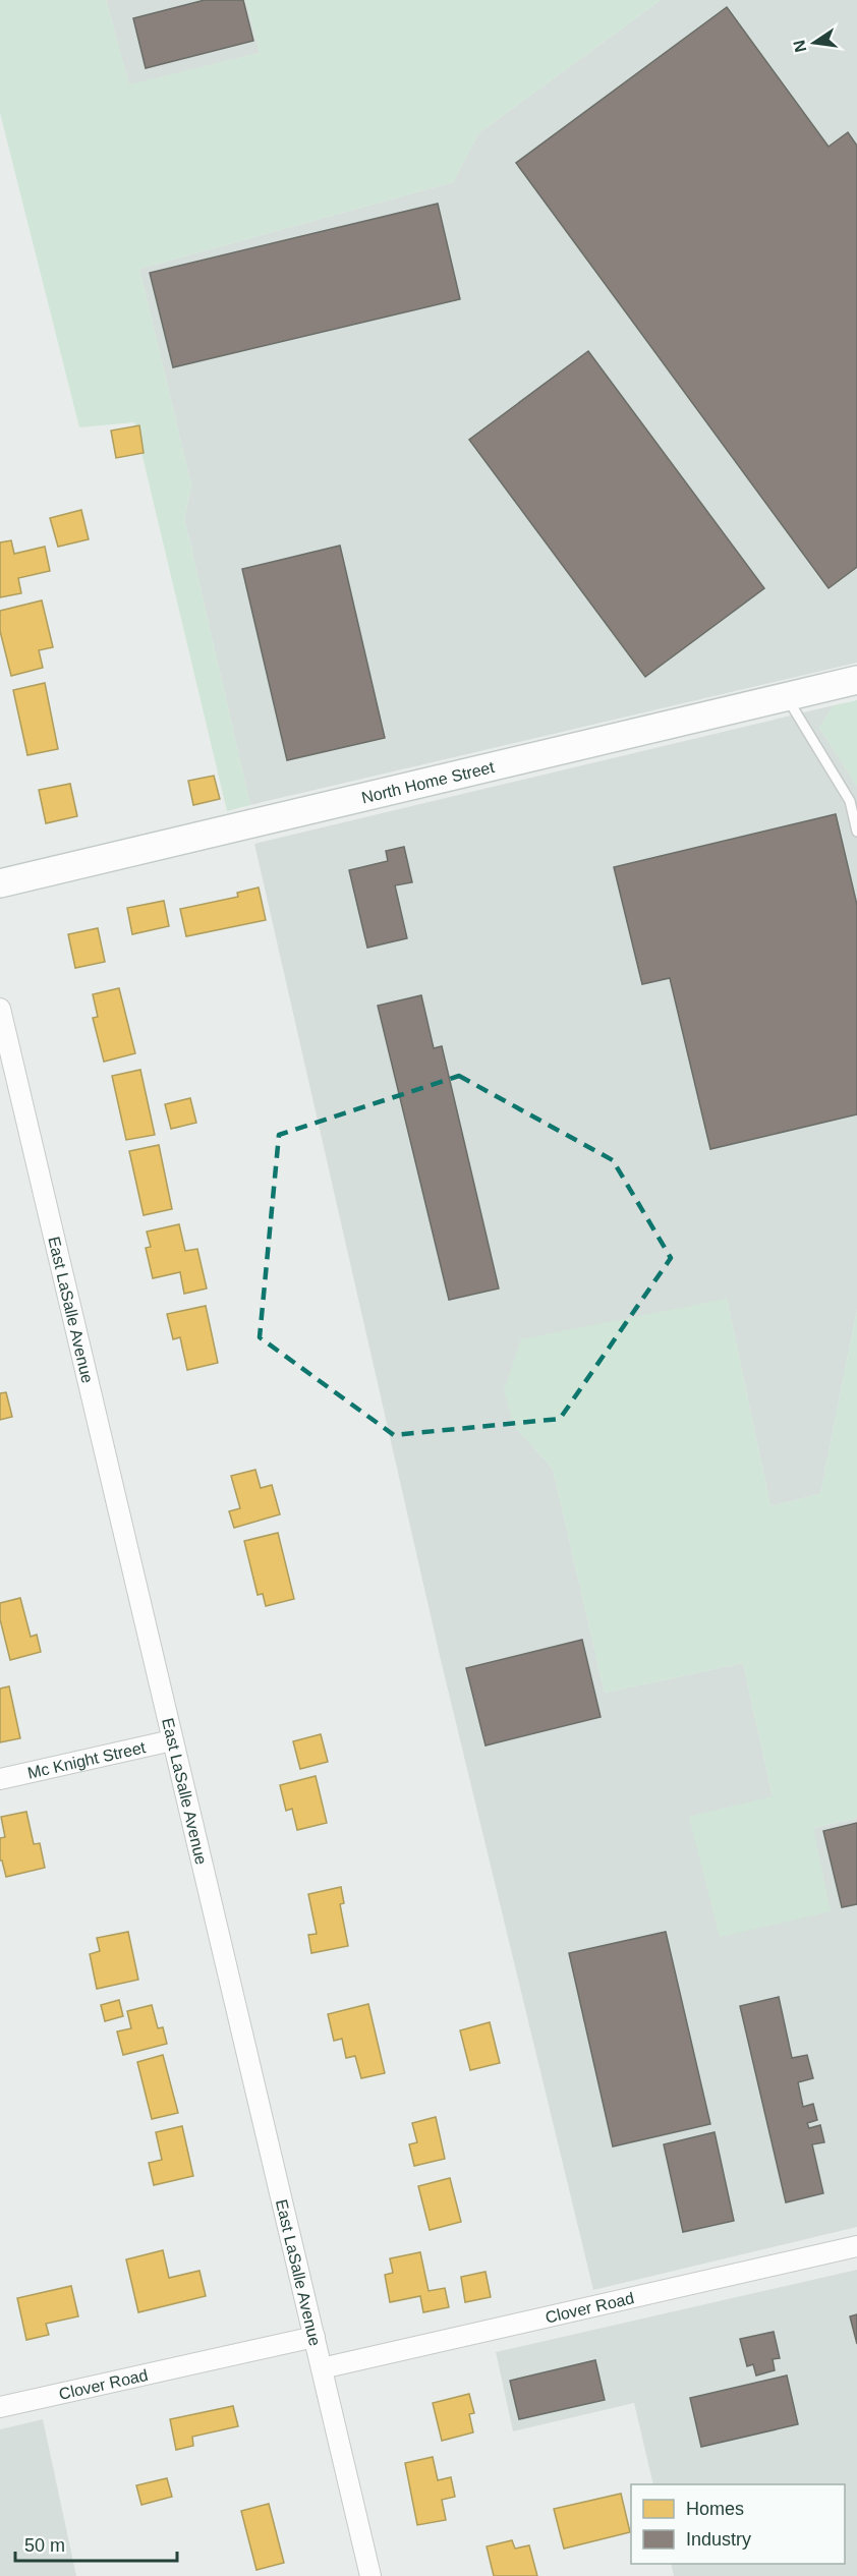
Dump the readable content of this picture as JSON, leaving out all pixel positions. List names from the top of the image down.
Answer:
{
  "streets": {
    "street": [
      "North Home Street",
      "East LaSalle Avenue",
      "Mc Knight Street",
      "Clover Road"
    ]
  },
  "crossings": [
    ["East LaSalle Avenue", "Mc Knight Street"],
    ["East LaSalle Avenue", "Clover Road"]
  ],
  "legend": ["Homes", "Industry"],
  "scale_bar": "50 m",
  "north": "left"
}
